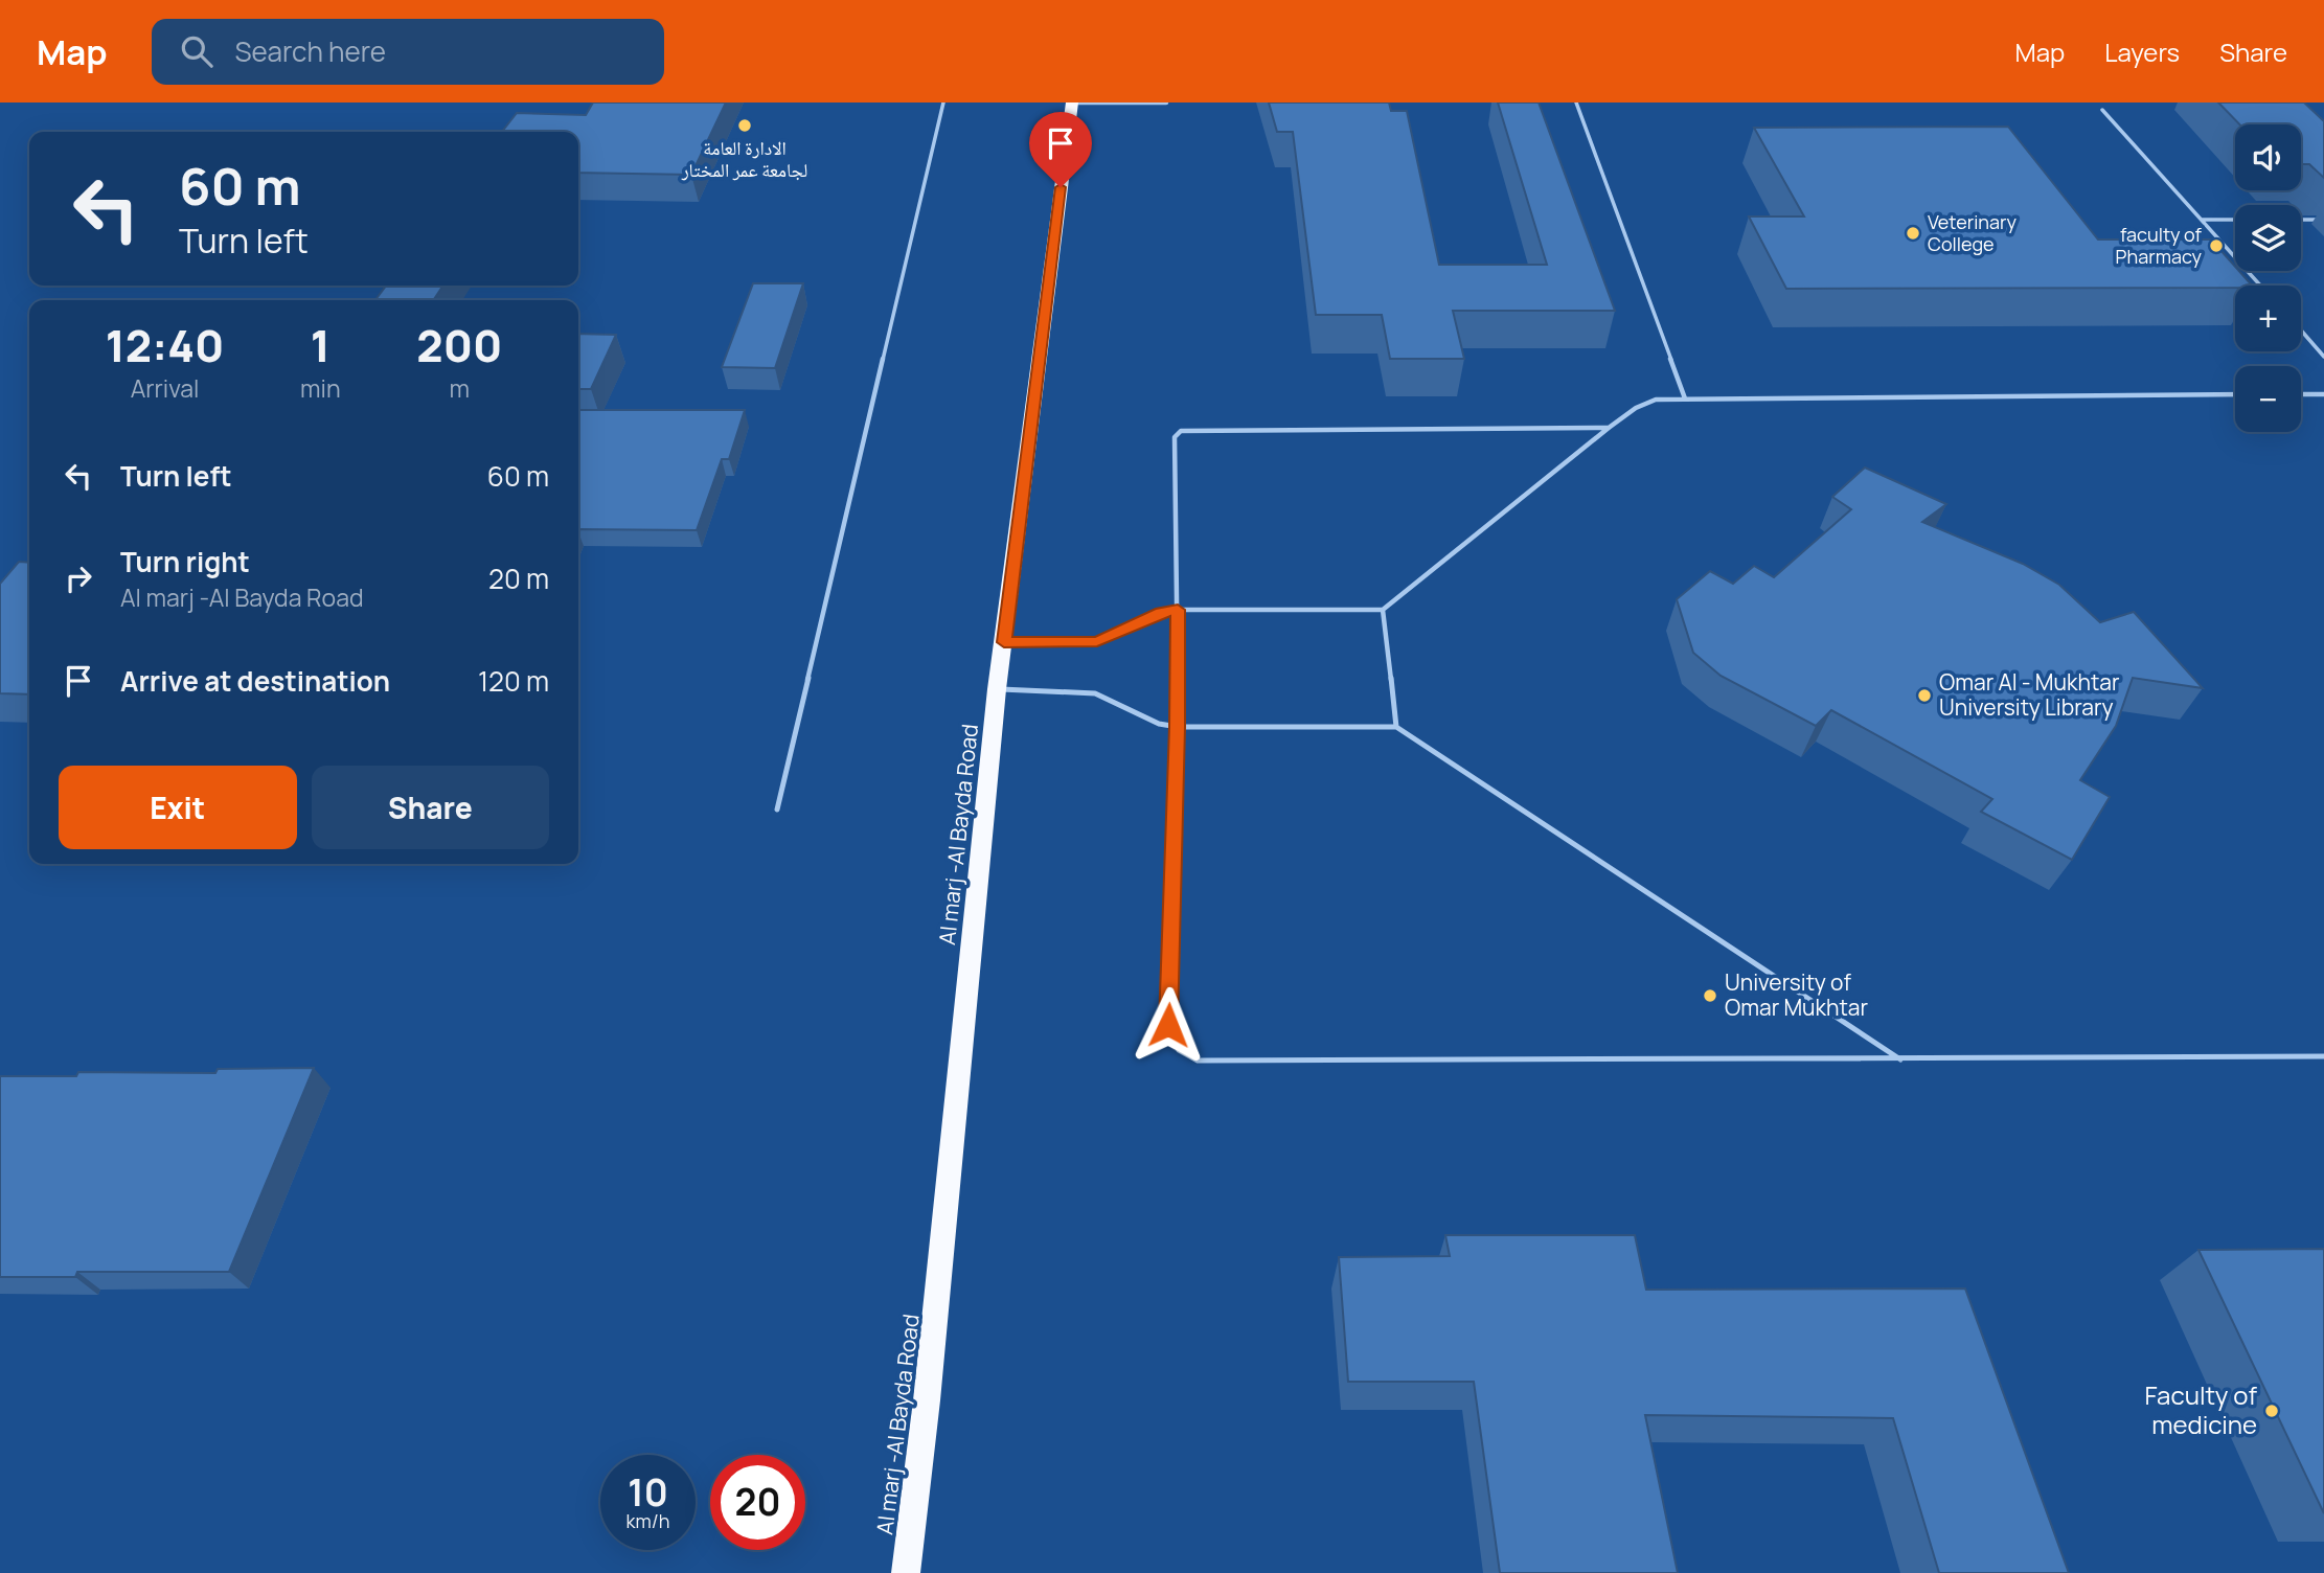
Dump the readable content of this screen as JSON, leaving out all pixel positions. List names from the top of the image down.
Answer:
{
  "streets": {
    "highway": ["Al marj -Al Bayda Road"]
  },
  "places": [
    "الادارة العامة لجامعة عمر المختار",
    "Veterinary College",
    "faculty of Pharmacy",
    "Omar Al - Mukhtar University Library",
    "University of Omar Mukhtar",
    "Faculty of medicine"
  ],
  "page": {
    "header": "Map",
    "search": "Search here",
    "nav": ["Map", "Layers", "Share"],
    "map_buttons": ["+", "−"],
    "turn": ["60 m", "Turn left"],
    "eta": [
      "12:40",
      "Arrival",
      "1",
      "min",
      "200",
      "m"
    ],
    "list": [
      {
        "name": "Turn left",
        "value": "60 m"
      },
      {
        "name": "Turn right",
        "note": "Al marj -Al Bayda Road",
        "value": "20 m"
      },
      {
        "name": "Arrive at destination",
        "value": "120 m"
      }
    ],
    "buttons": ["Exit", "Share"],
    "speed": "10 km/h",
    "limit": "20"
  }
}
